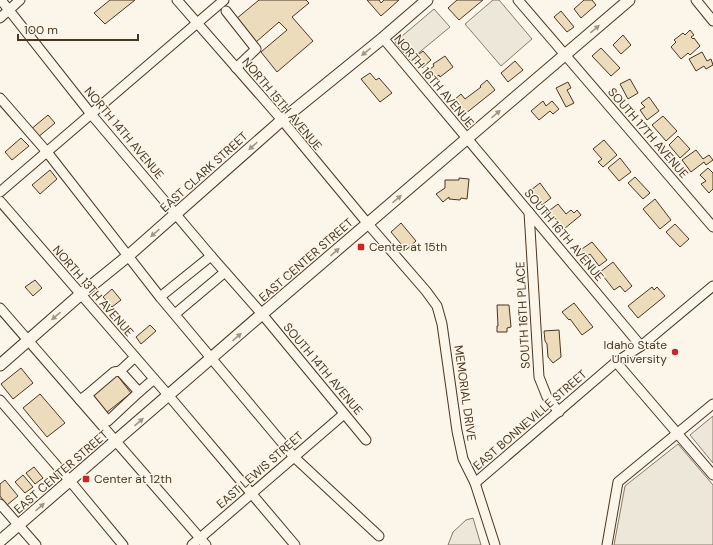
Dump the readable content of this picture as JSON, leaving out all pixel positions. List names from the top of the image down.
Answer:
{
  "streets": {
    "main road": ["EAST CLARK STREET", "EAST CENTER STREET"],
    "street": [
      "NORTH 16TH AVENUE",
      "NORTH 15TH AVENUE",
      "NORTH 14TH AVENUE",
      "SOUTH 17TH AVENUE",
      "SOUTH 16TH AVENUE",
      "NORTH 13TH AVENUE",
      "SOUTH 16TH PLACE",
      "SOUTH 14TH AVENUE",
      "MEMORIAL DRIVE",
      "EAST BONNEVILLE STREET",
      "EAST LEWIS STREET"
    ]
  },
  "crossings": [
    ["NORTH 16TH AVENUE", "EAST CLARK STREET"],
    ["NORTH 16TH AVENUE", "SOUTH 16TH AVENUE"],
    ["NORTH 16TH AVENUE", "EAST CENTER STREET"],
    ["NORTH 15TH AVENUE", "EAST CLARK STREET"],
    ["NORTH 15TH AVENUE", "EAST CENTER STREET"],
    ["NORTH 15TH AVENUE", "MEMORIAL DRIVE"],
    ["NORTH 14TH AVENUE", "EAST CLARK STREET"],
    ["NORTH 14TH AVENUE", "EAST CENTER STREET"],
    ["NORTH 14TH AVENUE", "SOUTH 14TH AVENUE"],
    ["SOUTH 17TH AVENUE", "EAST CENTER STREET"],
    ["EAST CLARK STREET", "NORTH 13TH AVENUE"],
    ["SOUTH 16TH AVENUE", "EAST CENTER STREET"],
    ["SOUTH 16TH AVENUE", "SOUTH 16TH PLACE"],
    ["SOUTH 16TH AVENUE", "EAST BONNEVILLE STREET"],
    ["EAST CENTER STREET", "NORTH 13TH AVENUE"],
    ["EAST CENTER STREET", "SOUTH 14TH AVENUE"],
    ["NORTH 13TH AVENUE", "EAST LEWIS STREET"],
    ["SOUTH 16TH PLACE", "EAST BONNEVILLE STREET"],
    ["SOUTH 14TH AVENUE", "EAST LEWIS STREET"],
    ["MEMORIAL DRIVE", "EAST BONNEVILLE STREET"]
  ],
  "one_way": ["EAST CLARK STREET", "EAST CENTER STREET"],
  "places": {
    "transit": ["Center at 15th", "Center at 12th"],
    "other": ["Idaho State University"]
  },
  "scale_bar": "100 m"
}
